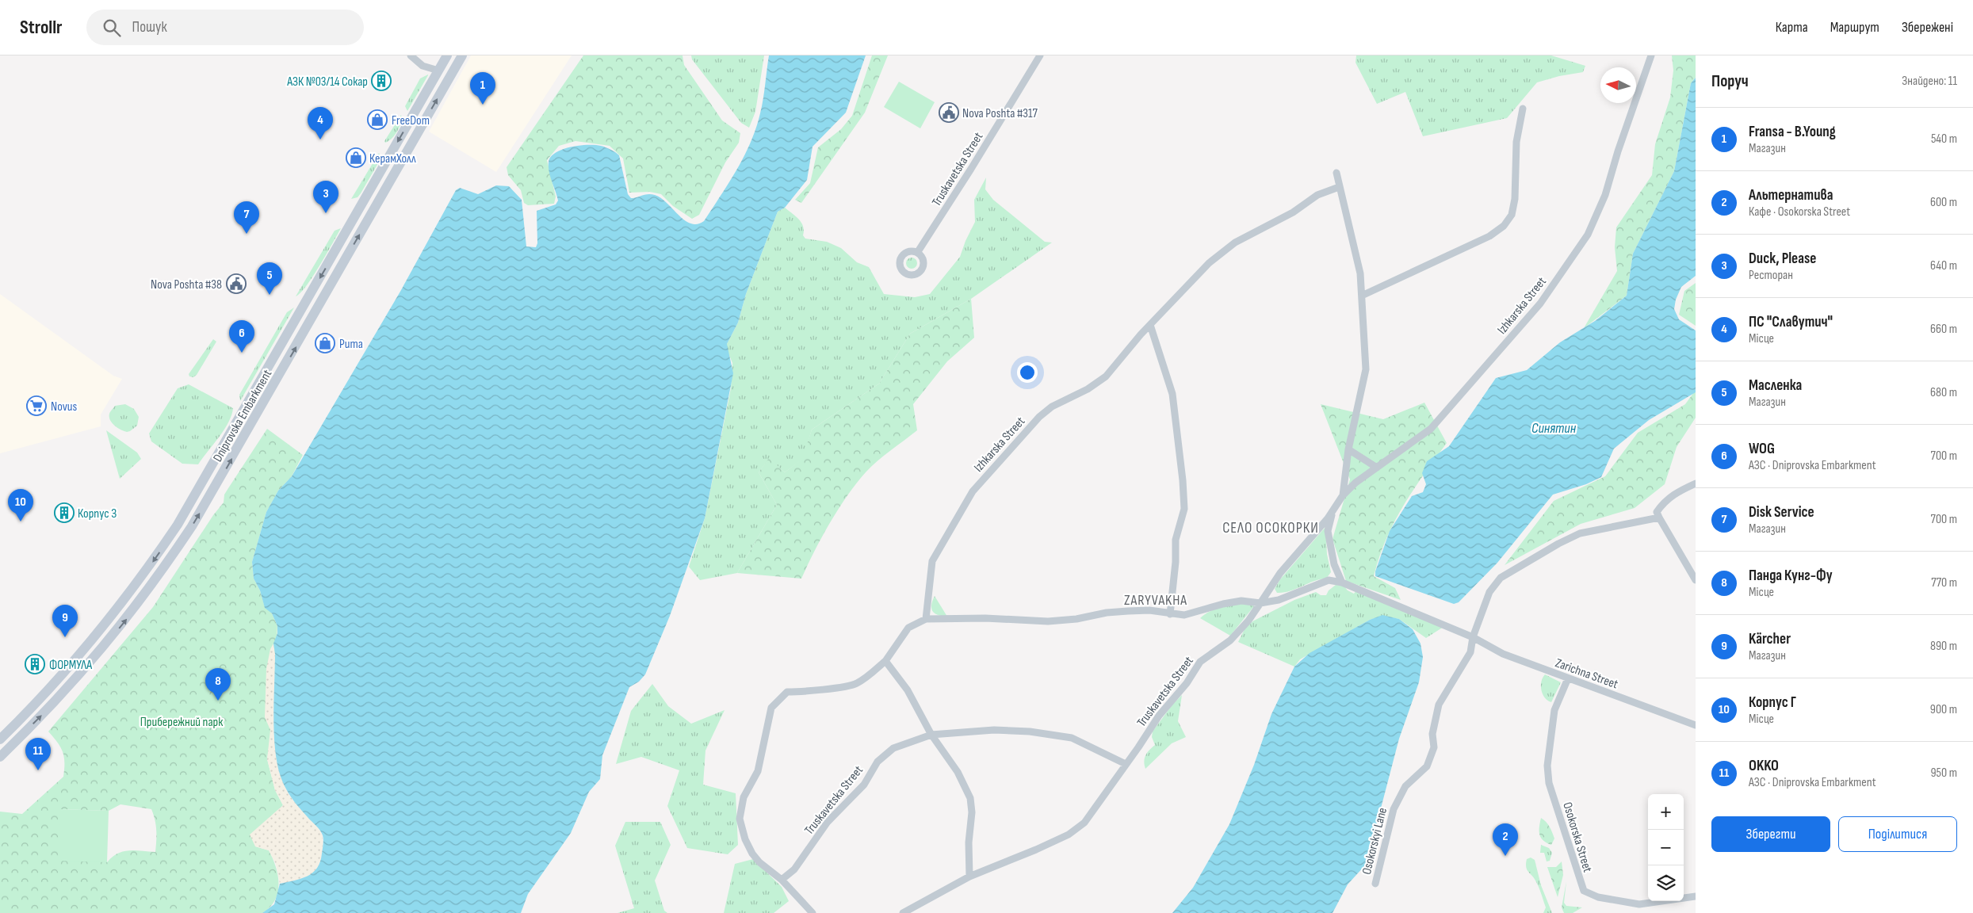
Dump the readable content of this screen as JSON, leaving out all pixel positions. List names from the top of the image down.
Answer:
{
  "streets": {
    "main road": ["Dniprovska Embarkment"],
    "street": [
      "Truskavetska Street",
      "Izhkarska Street",
      "Zarichna Street",
      "Osokorska Street",
      "Osokorskyi Lane"
    ]
  },
  "crossings": [
    ["Truskavetska Street", "Izhkarska Street"],
    ["Zarichna Street", "Osokorska Street"],
    ["Zarichna Street", "Osokorskyi Lane"]
  ],
  "districts": ["СЕЛО ОСОКОРКИ", "ZARYVAKHA"],
  "water": ["Синятин"],
  "parks": ["Прибережний парк"],
  "places": {
    "building": ["АЗК №03/14 Сокар", "Корпус З", "ФОРМУЛА"],
    "public building": ["Nova Poshta #317", "Nova Poshta #38"],
    "shop": ["FreeDom", "КерамХолл", "Puma"],
    "supermarket": ["Novus"]
  },
  "north": "left",
  "page": {
    "header": "Strollr",
    "search": "Пошук",
    "nav": ["Карта", "Маршрут", "Збережені"],
    "heading": ["Поруч", "Знайдено: 11"],
    "pins": [
      "1",
      "4",
      "3",
      "7",
      "5",
      "6",
      "10",
      "9",
      "8",
      "11",
      "2"
    ],
    "list": [
      {
        "mark": "1",
        "name": "Fransa - B.Young",
        "note": "Магазин",
        "value": "540 m"
      },
      {
        "mark": "2",
        "name": "Альтернатива",
        "note": "Кафе · Osokorska Street",
        "value": "600 m"
      },
      {
        "mark": "3",
        "name": "Duck, Please",
        "note": "Ресторан",
        "value": "640 m"
      },
      {
        "mark": "4",
        "name": "ПС \"Славутич\"",
        "note": "Місце",
        "value": "660 m"
      },
      {
        "mark": "5",
        "name": "Масленка",
        "note": "Магазин",
        "value": "680 m"
      },
      {
        "mark": "6",
        "name": "WOG",
        "note": "АЗС · Dniprovska Embarkment",
        "value": "700 m"
      },
      {
        "mark": "7",
        "name": "Disk Service",
        "note": "Магазин",
        "value": "700 m"
      },
      {
        "mark": "8",
        "name": "Панда Кунг-Фу",
        "note": "Місце",
        "value": "770 m"
      },
      {
        "mark": "9",
        "name": "Kärcher",
        "note": "Магазин",
        "value": "890 m"
      },
      {
        "mark": "10",
        "name": "Корпус Г",
        "note": "Місце",
        "value": "900 m"
      },
      {
        "mark": "11",
        "name": "OKKO",
        "note": "АЗС · Dniprovska Embarkment",
        "value": "950 m"
      }
    ],
    "map_buttons": ["+", "−"],
    "buttons": ["Зберегти", "Поділитися"]
  }
}
